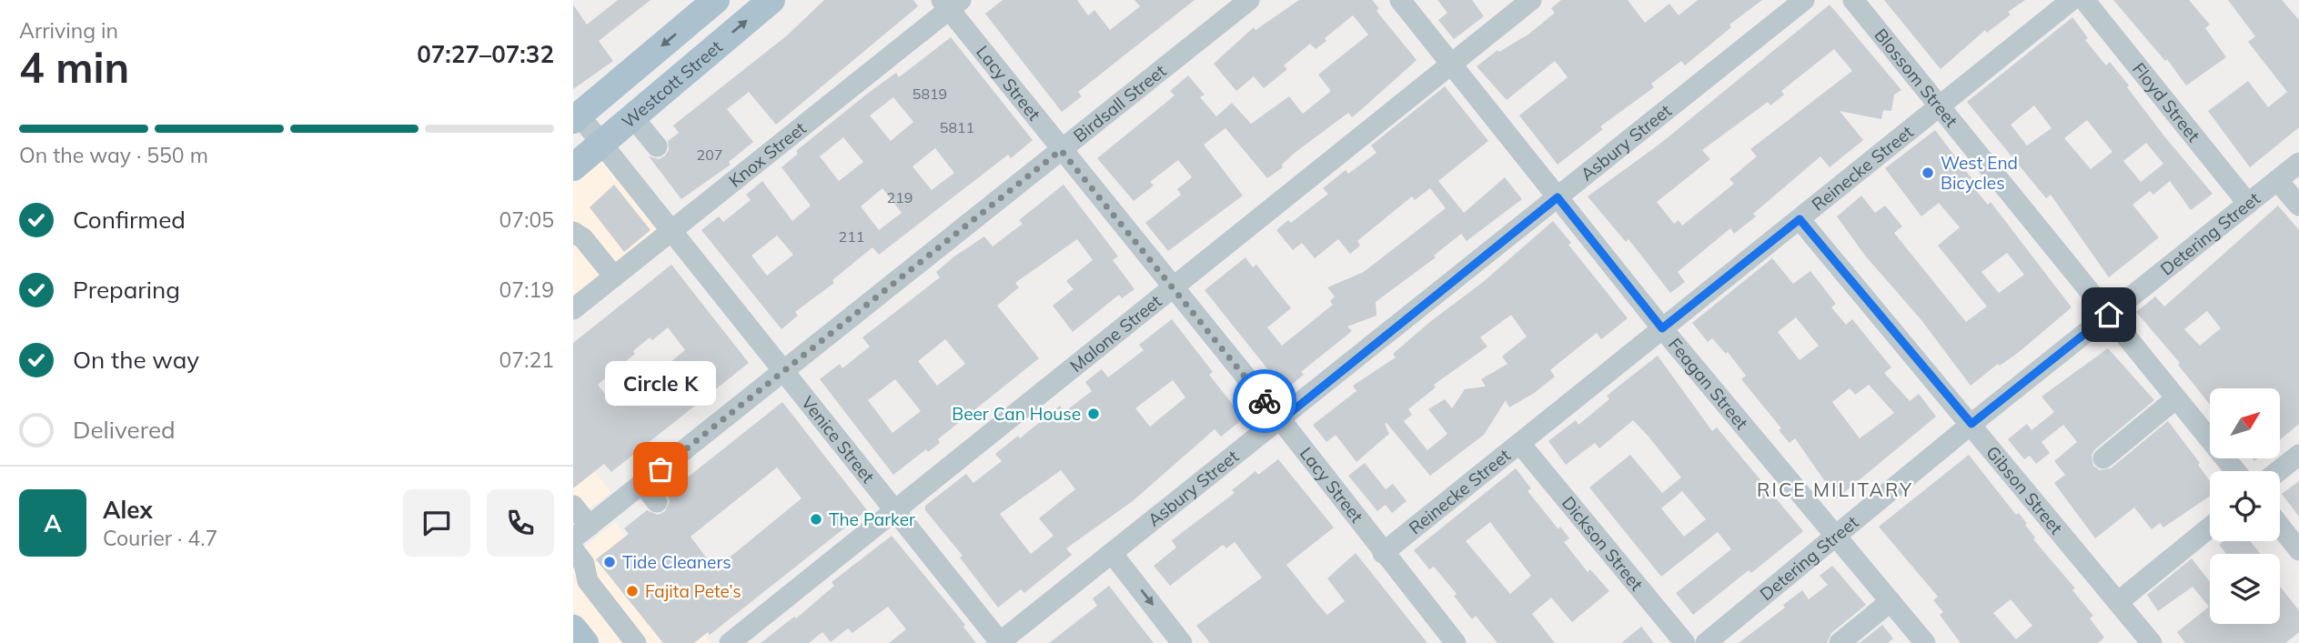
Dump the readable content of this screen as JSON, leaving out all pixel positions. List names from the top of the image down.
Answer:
{
  "streets": {
    "main road": ["Westcott Street"],
    "street": [
      "Blossom Street",
      "Lacy Street",
      "Floyd Street",
      "Birdsall Street",
      "Asbury Street",
      "Knox Street",
      "Reinecke Street",
      "Detering Street",
      "Malone Street",
      "Feagan Street",
      "Venice Street",
      "Gibson Street",
      "Dickson Street"
    ]
  },
  "crossings": [
    ["Blossom Street", "Reinecke Street"],
    ["Blossom Street", "Detering Street"],
    ["Lacy Street", "Birdsall Street"],
    ["Lacy Street", "Asbury Street"],
    ["Lacy Street", "Knox Street"],
    ["Lacy Street", "Reinecke Street"],
    ["Lacy Street", "Malone Street"],
    ["Westcott Street", "Venice Street"],
    ["Floyd Street", "Detering Street"],
    ["Birdsall Street", "Venice Street"],
    ["Asbury Street", "Feagan Street"],
    ["Asbury Street", "Venice Street"],
    ["Knox Street", "Venice Street"],
    ["Reinecke Street", "Feagan Street"],
    ["Reinecke Street", "Gibson Street"],
    ["Reinecke Street", "Dickson Street"],
    ["Detering Street", "Feagan Street"],
    ["Detering Street", "Gibson Street"],
    ["Malone Street", "Feagan Street"],
    ["Malone Street", "Venice Street"]
  ],
  "districts": ["RICE MILITARY"],
  "places": [
    "West End Bicycles",
    "Beer Can House",
    "Circle K",
    "The Parker",
    "Tide Cleaners",
    "Fajita Pete’s"
  ],
  "house_numbers": [
    "5819",
    "5811",
    "207",
    "219",
    "211"
  ],
  "north": "top right",
  "page": {
    "heading": ["4 min", "Arriving in", "07:27–07:32"],
    "panel": ["Alex", "Courier · 4.7"],
    "bar": "On the way · 550 m",
    "list": [
      ["Confirmed", "07:05"],
      ["Preparing", "07:19"],
      ["On the way", "07:21"],
      "Delivered"
    ],
    "bubble": "Circle K",
    "round": "A"
  }
}
